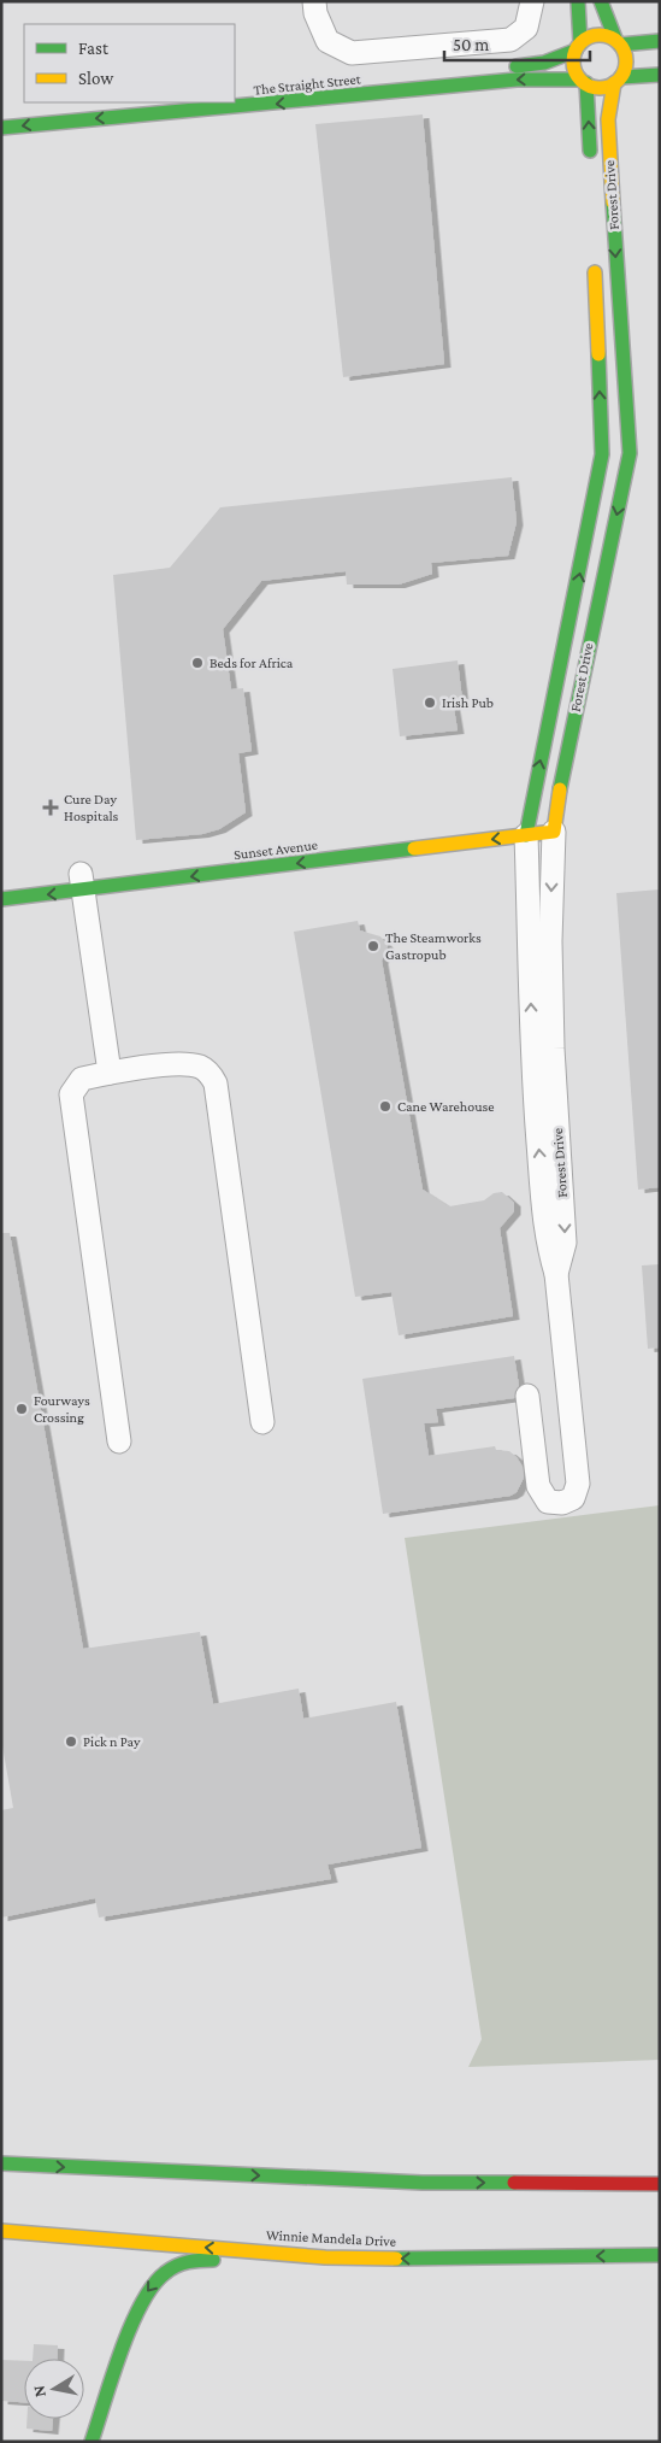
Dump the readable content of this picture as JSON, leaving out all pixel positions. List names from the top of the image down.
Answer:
{
  "streets": {
    "street": [
      "The Straight Street",
      "Forest Drive",
      "Sunset Avenue",
      "Winnie Mandela Drive"
    ]
  },
  "crossings": [
    ["The Straight Street", "Forest Drive"],
    ["Forest Drive", "Sunset Avenue"]
  ],
  "one_way": ["Sunset Avenue"],
  "places": {
    "other": [
      "Beds for Africa",
      "Irish Pub",
      "The Steamworks Gastropub",
      "Cane Warehouse",
      "Fourways Crossing",
      "Pick n Pay"
    ],
    "health": ["Cure Day Hospitals"]
  },
  "legend": ["Fast", "Slow"],
  "scale_bar": "50 m",
  "north": "left"
}
